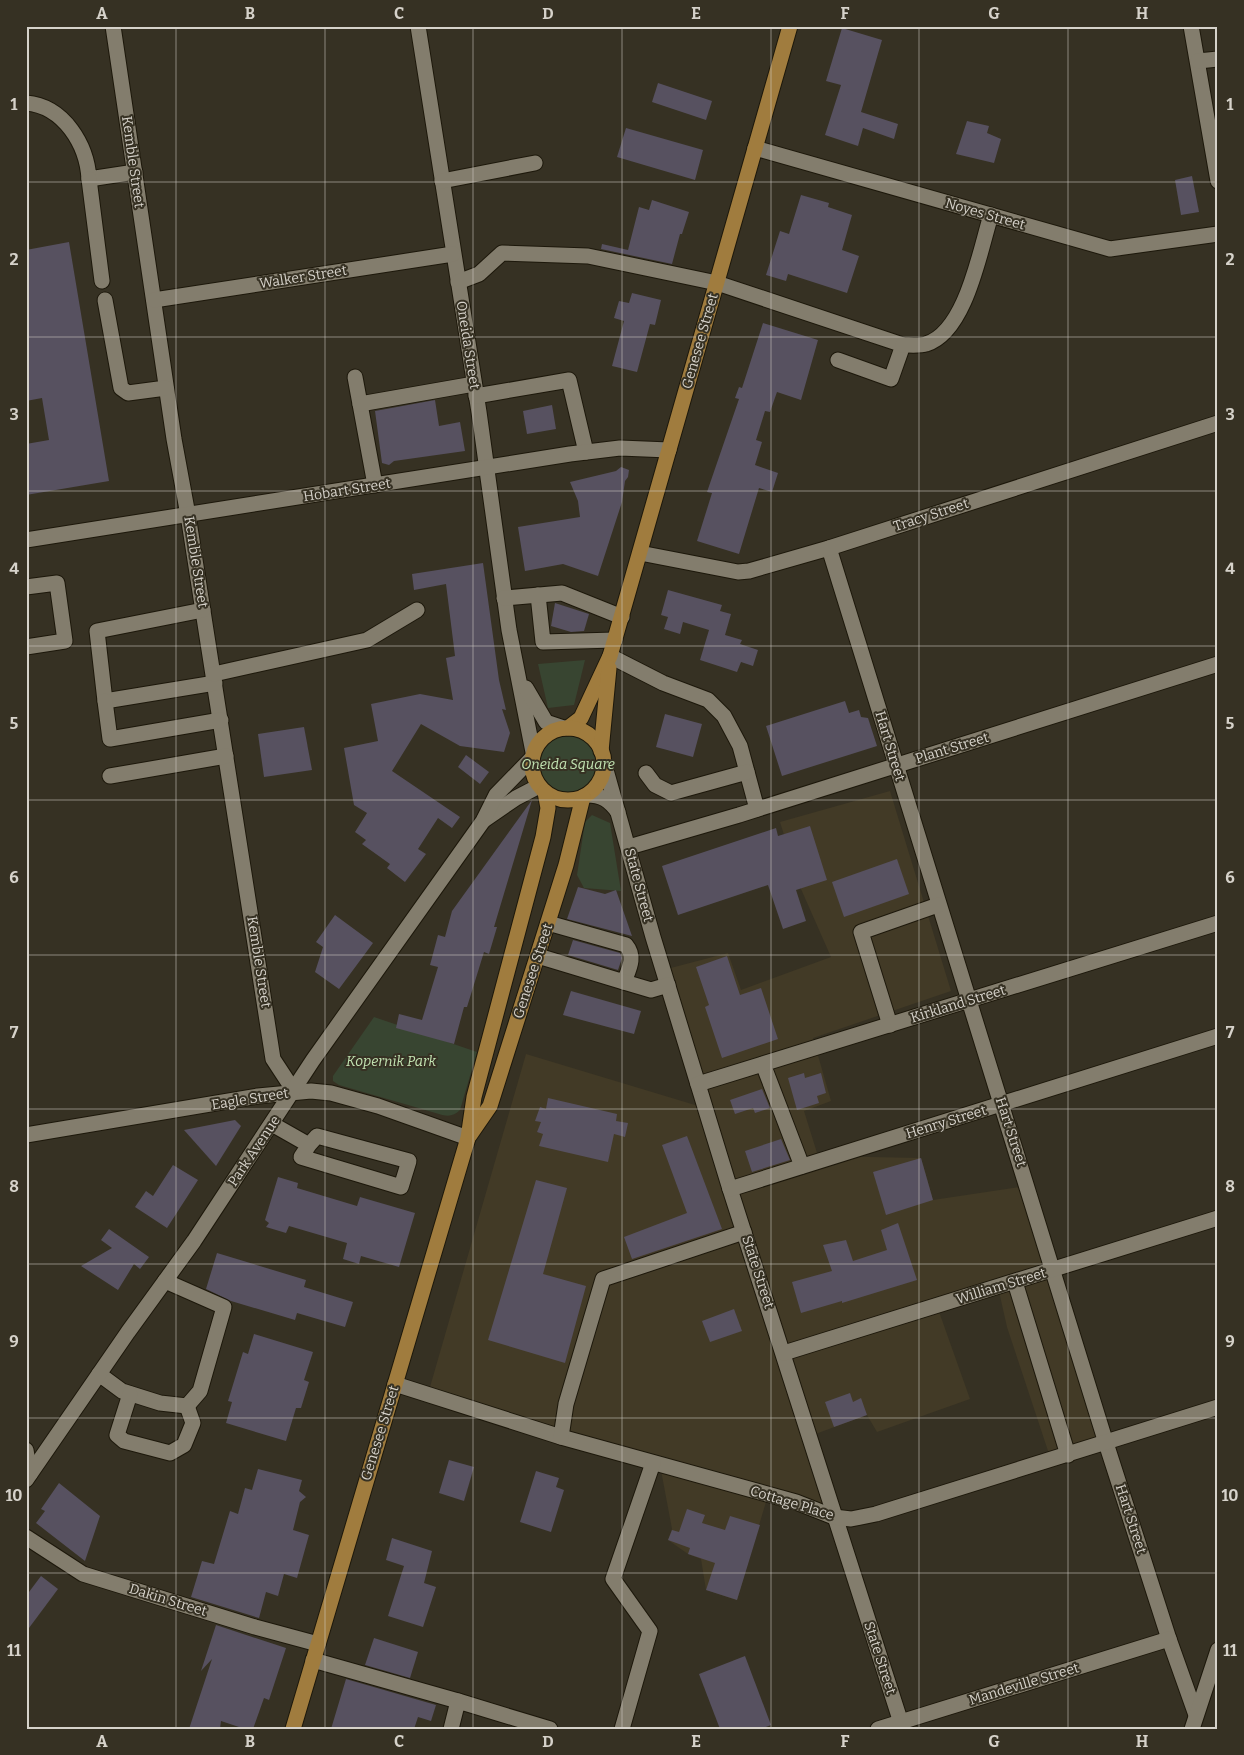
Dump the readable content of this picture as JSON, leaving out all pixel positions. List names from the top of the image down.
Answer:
{
  "streets": {
    "main road": ["Genesee Street"],
    "street": [
      "Kemble Street",
      "Noyes Street",
      "Walker Street",
      "Oneida Street",
      "Hobart Street",
      "Tracy Street",
      "Hart Street",
      "Plant Street",
      "State Street",
      "Kirkland Street",
      "Eagle Street",
      "Henry Street",
      "Park Avenue",
      "William Street",
      "Cottage Place",
      "Dakin Street",
      "Mandeville Street"
    ]
  },
  "crossings": [
    ["Kemble Street", "Walker Street"],
    ["Kemble Street", "Hobart Street"],
    ["Kemble Street", "Eagle Street"],
    ["Kemble Street", "Park Avenue"],
    ["Noyes Street", "Genesee Street"],
    ["Walker Street", "Oneida Street"],
    ["Genesee Street", "Oneida Street"],
    ["Genesee Street", "Hobart Street"],
    ["Genesee Street", "Tracy Street"],
    ["Genesee Street", "State Street"],
    ["Genesee Street", "Eagle Street"],
    ["Genesee Street", "Park Avenue"],
    ["Genesee Street", "Cottage Place"],
    ["Genesee Street", "Dakin Street"],
    ["Oneida Street", "Hobart Street"],
    ["Oneida Street", "State Street"],
    ["Oneida Street", "Park Avenue"],
    ["Tracy Street", "Hart Street"],
    ["Hart Street", "Plant Street"],
    ["Hart Street", "Kirkland Street"],
    ["Hart Street", "Henry Street"],
    ["Hart Street", "William Street"],
    ["Hart Street", "Cottage Place"],
    ["Hart Street", "Mandeville Street"],
    ["Plant Street", "State Street"],
    ["State Street", "Kirkland Street"],
    ["State Street", "Henry Street"],
    ["State Street", "Park Avenue"],
    ["State Street", "William Street"],
    ["State Street", "Cottage Place"],
    ["State Street", "Mandeville Street"],
    ["Eagle Street", "Park Avenue"]
  ],
  "parks": ["Oneida Square", "Kopernik Park"],
  "grid": {
    "columns": [
      "A",
      "B",
      "C",
      "D",
      "E",
      "F",
      "G",
      "H"
    ],
    "rows": [
      "1",
      "2",
      "3",
      "4",
      "5",
      "6",
      "7",
      "8",
      "9",
      "10",
      "11"
    ]
  }
}
